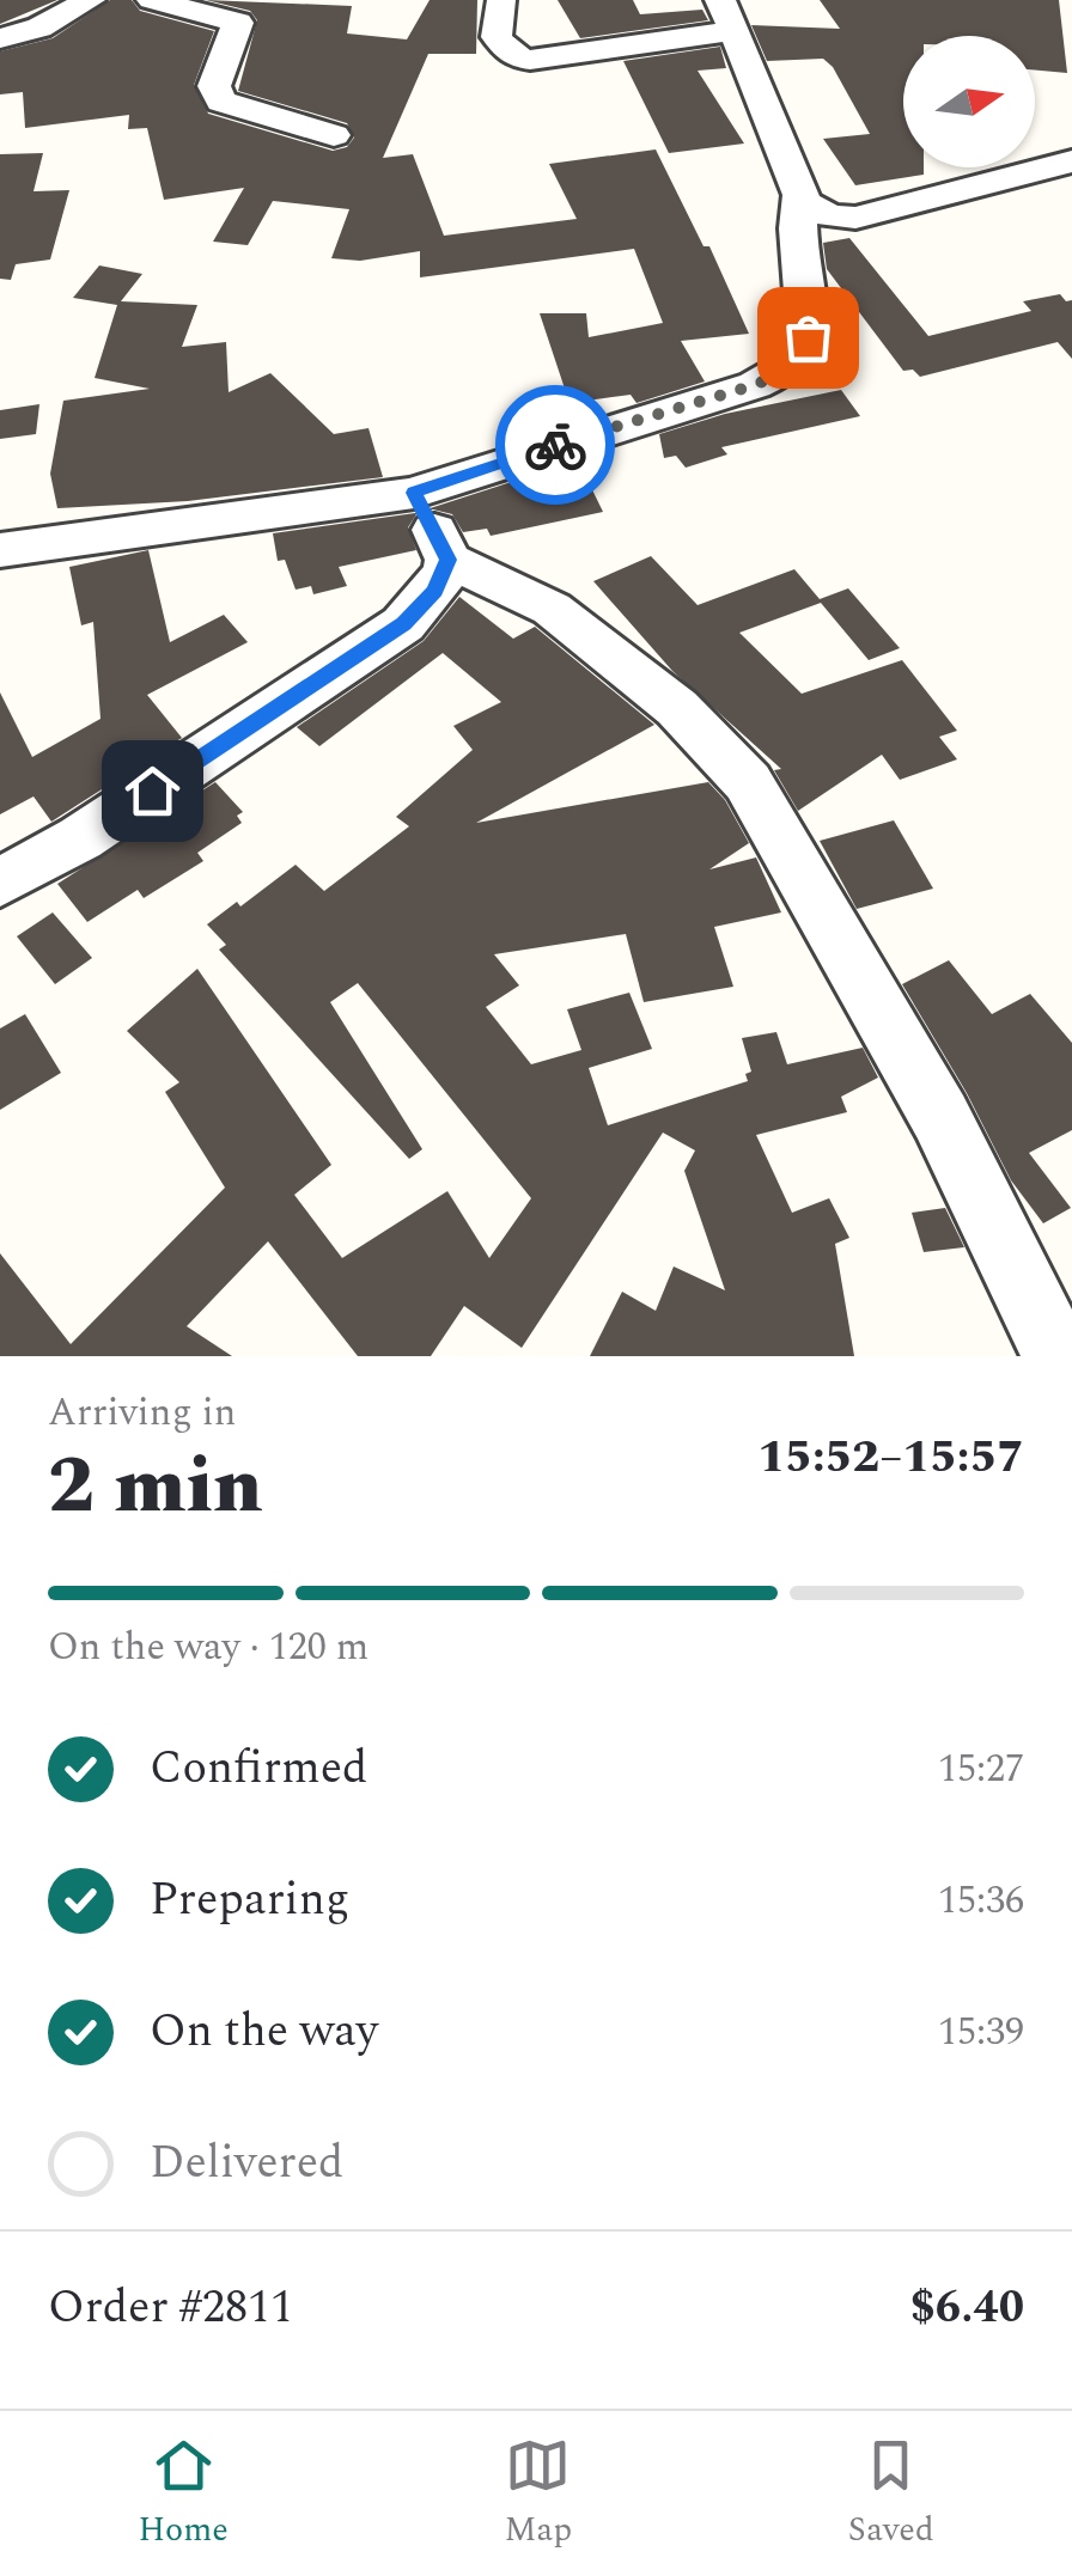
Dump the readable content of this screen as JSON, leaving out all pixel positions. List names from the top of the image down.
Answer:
{
  "north": "right",
  "page": {
    "heading": ["2 min", "Arriving in", "15:52–15:57"],
    "panel": ["Order #2811", "$6.40"],
    "bar": "On the way · 120 m",
    "list": [
      ["Confirmed", "15:27"],
      ["Preparing", "15:36"],
      ["On the way", "15:39"],
      "Delivered"
    ],
    "tabs": ["Home", "Map", "Saved"]
  }
}
